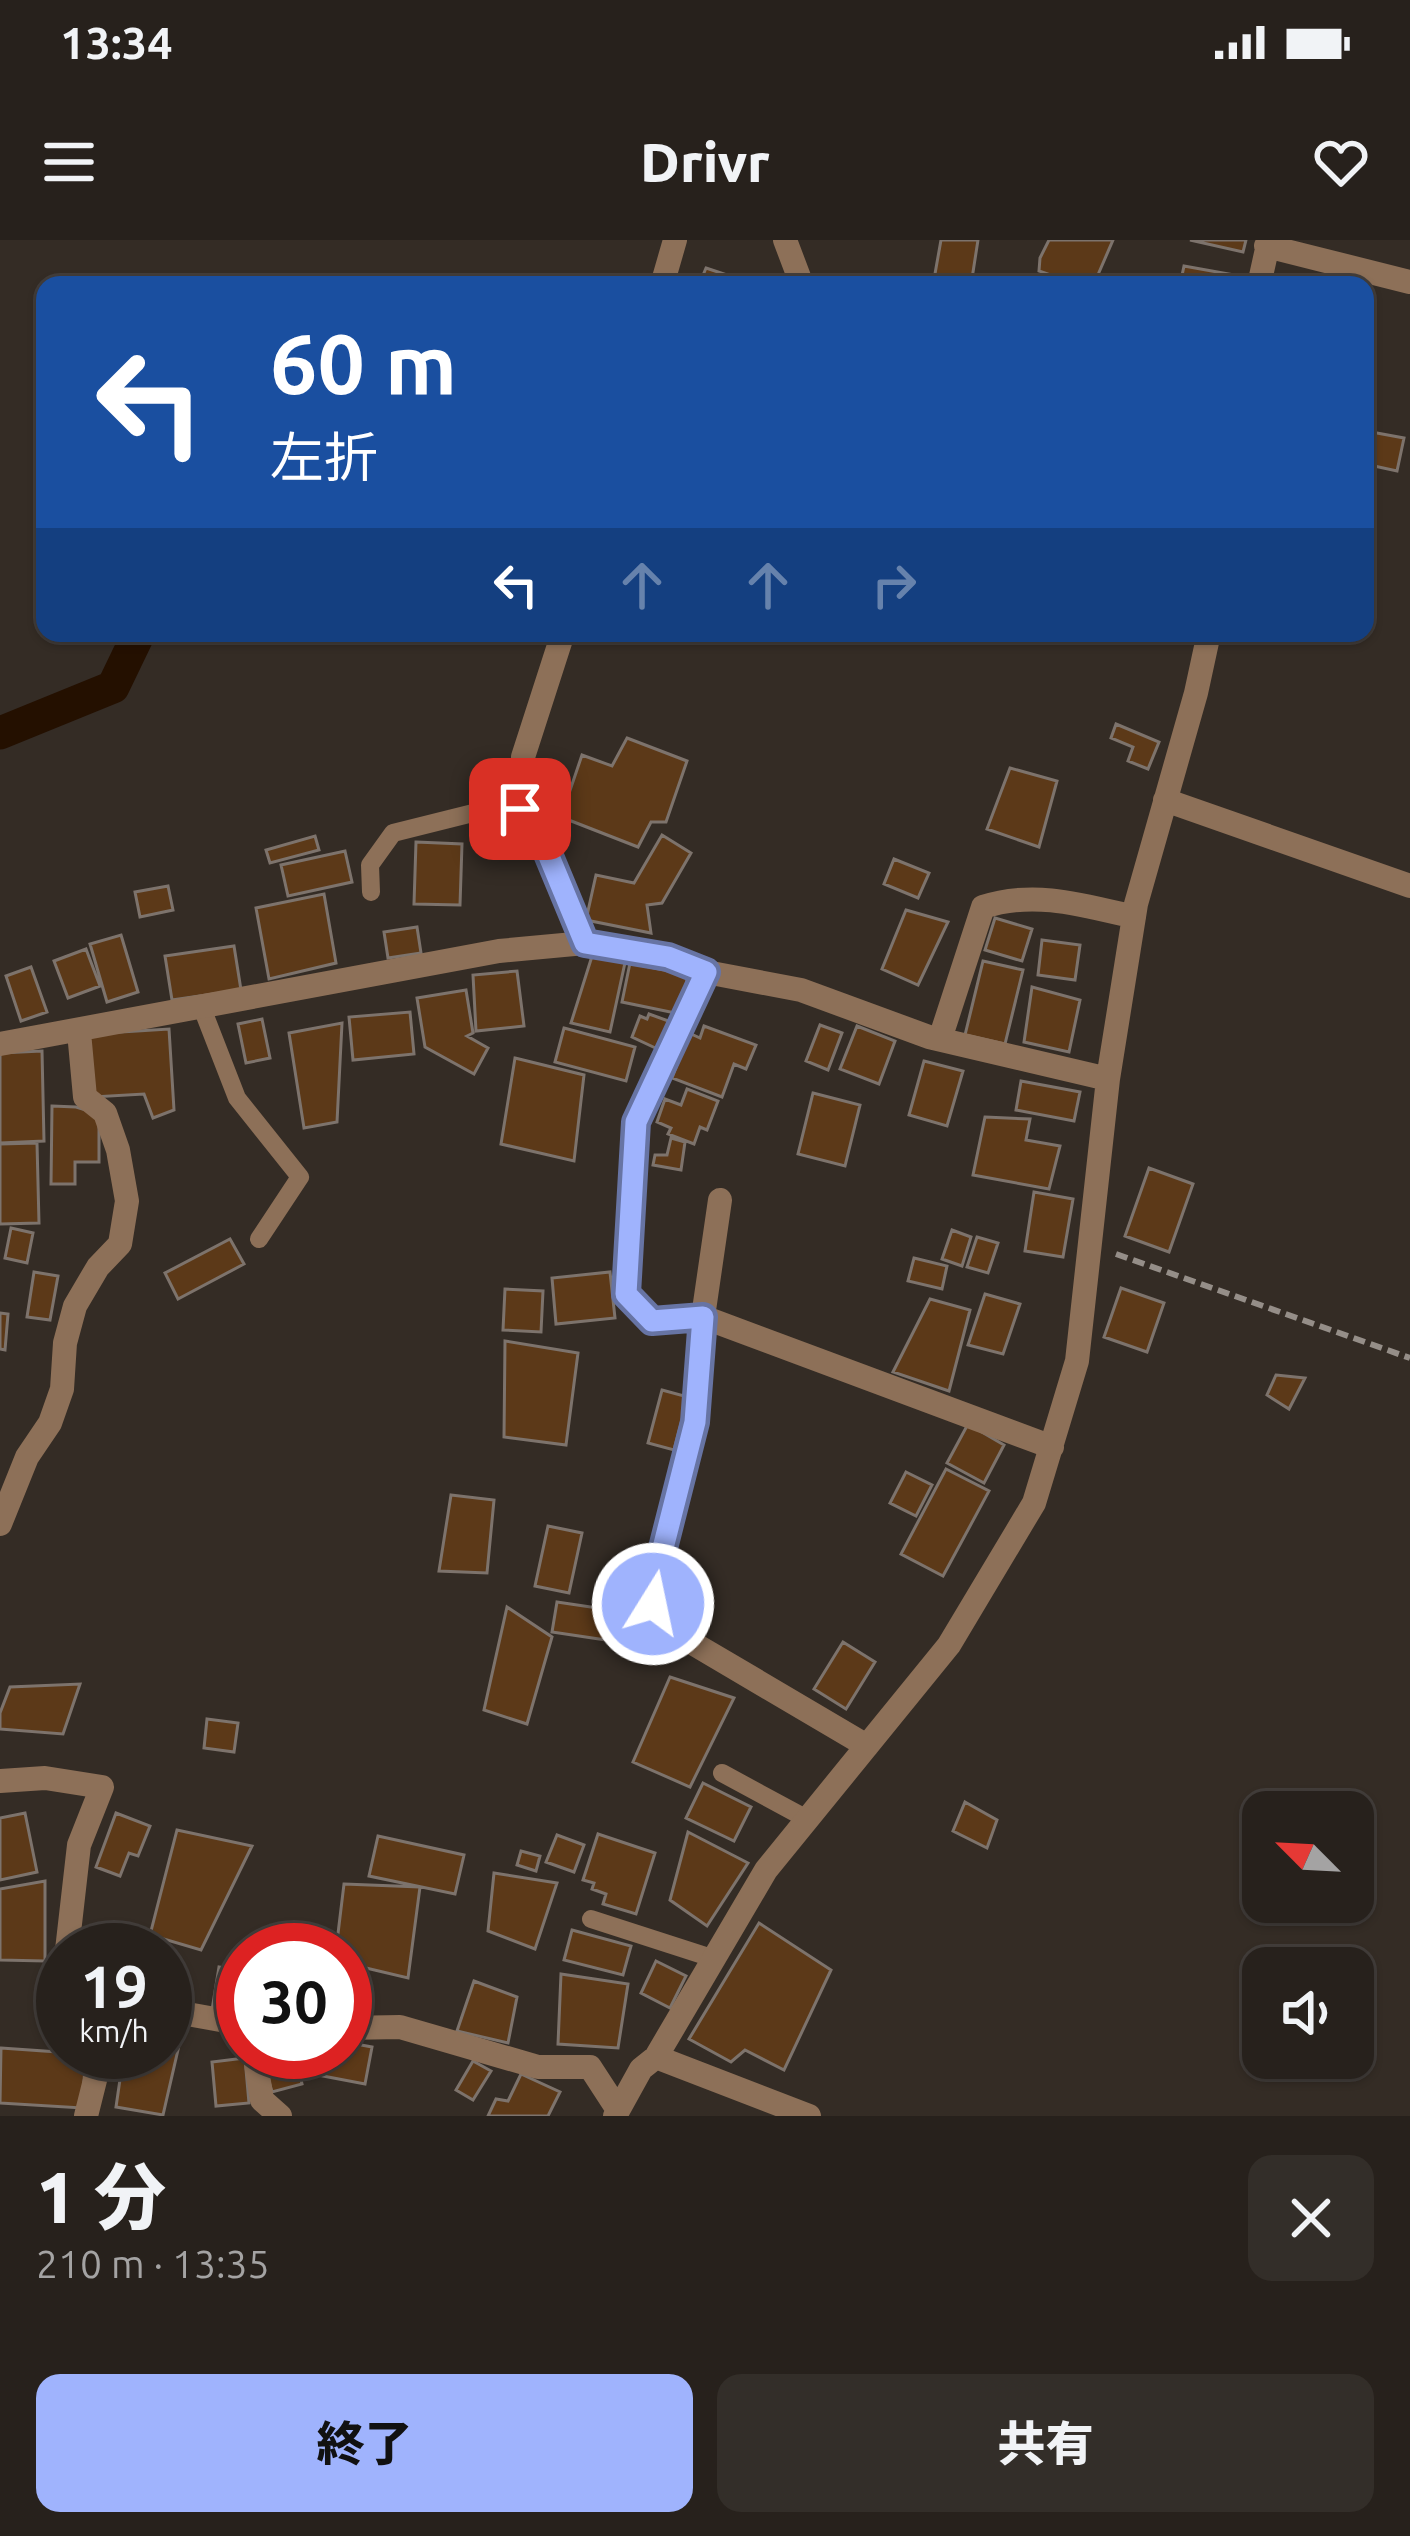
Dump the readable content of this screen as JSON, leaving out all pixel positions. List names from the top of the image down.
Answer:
{
  "north": "top left",
  "page": {
    "status": "13:34",
    "header": "Drivr",
    "turn": ["60 m", "左折"],
    "speed": "19 km/h",
    "limit": "30",
    "heading": ["1 分", "210 m · 13:35"],
    "buttons": ["終了", "共有"]
  }
}
